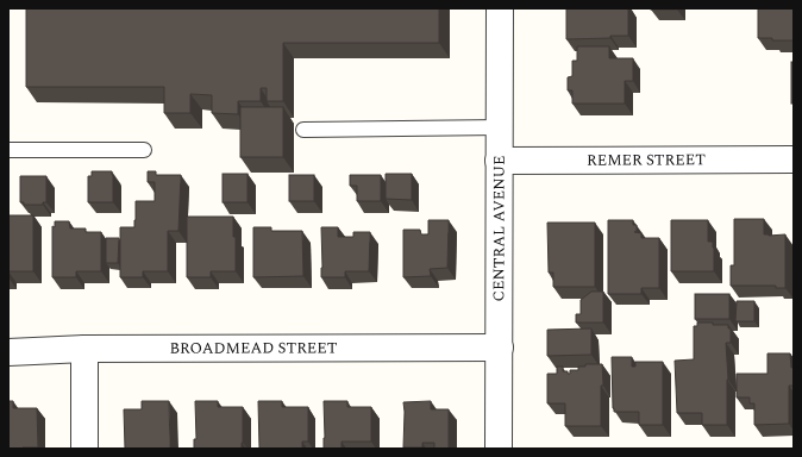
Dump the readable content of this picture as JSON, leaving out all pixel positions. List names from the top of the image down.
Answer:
{
  "streets": {
    "street": ["REMER STREET", "CENTRAL AVENUE", "BROADMEAD STREET"]
  },
  "crossings": [
    ["REMER STREET", "CENTRAL AVENUE"],
    ["CENTRAL AVENUE", "BROADMEAD STREET"]
  ]
}
